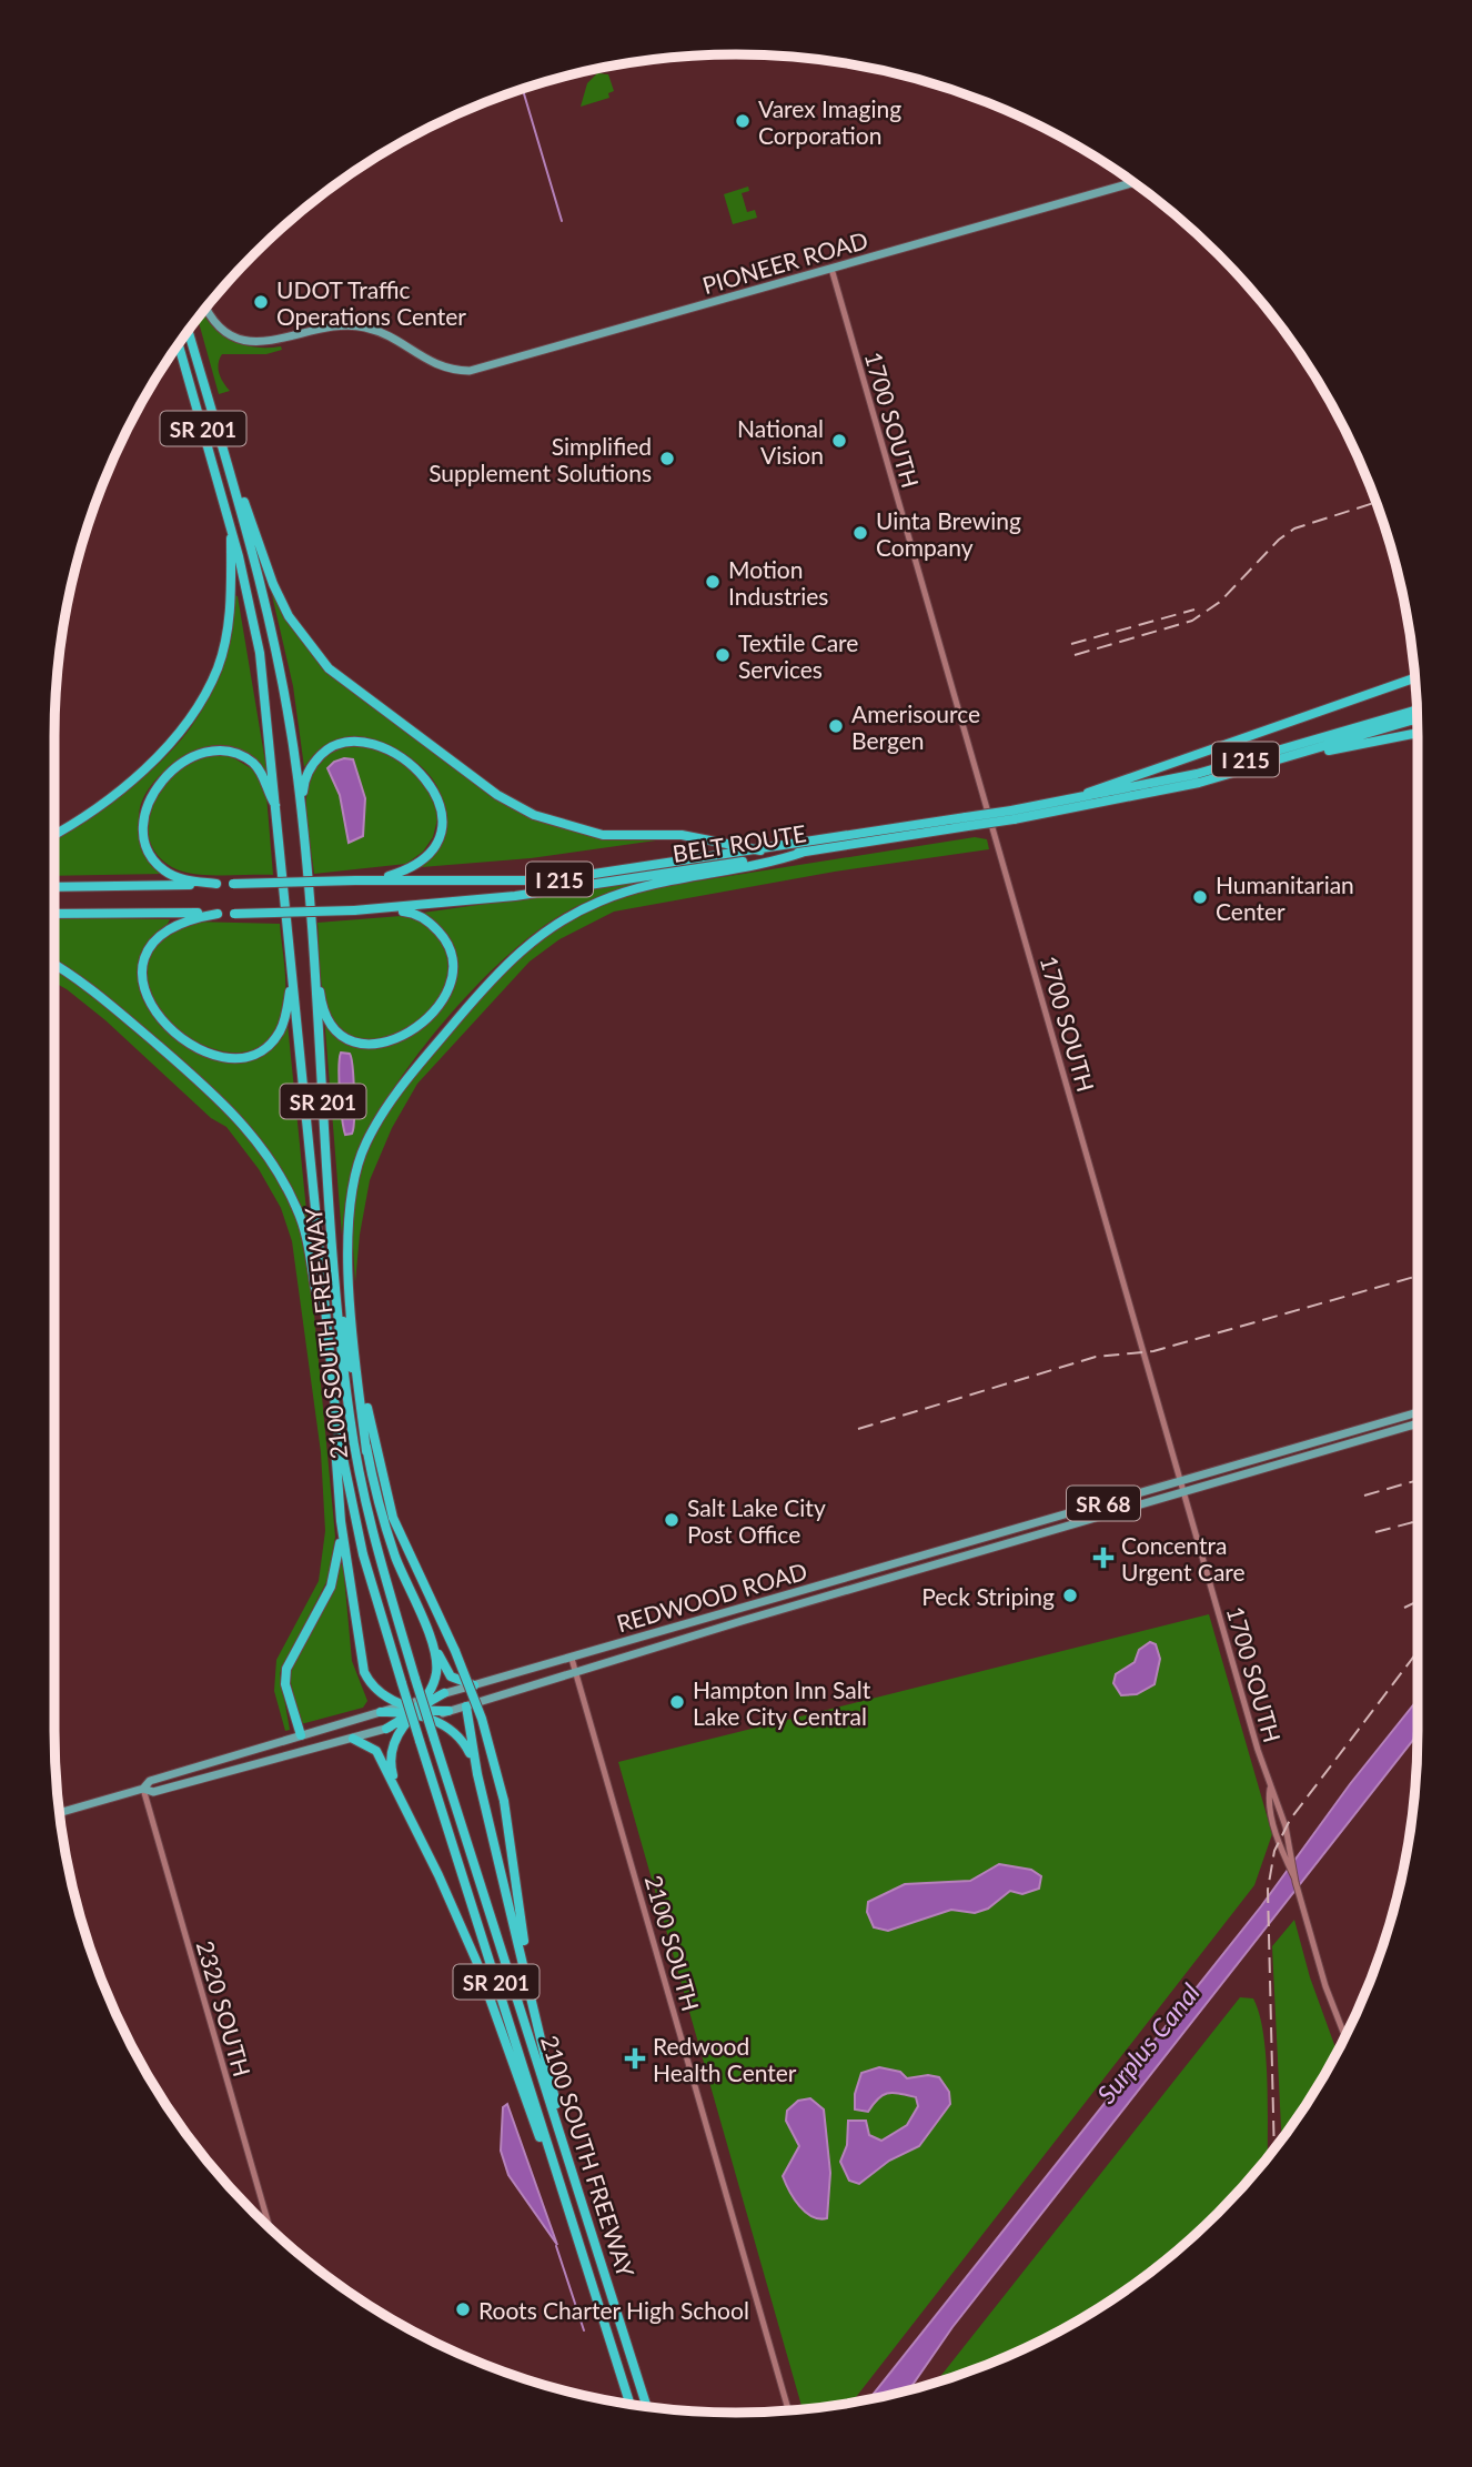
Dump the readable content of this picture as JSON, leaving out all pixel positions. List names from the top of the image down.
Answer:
{
  "streets": {
    "highway": [
      "SR 201",
      "I 215",
      "BELT ROUTE",
      "2100 SOUTH FREEWAY"
    ],
    "main road": ["PIONEER ROAD", "SR 68", "REDWOOD ROAD"],
    "street": ["1700 SOUTH", "2100 SOUTH", "2320 SOUTH"]
  },
  "crossings": [
    ["PIONEER ROAD", "1700 SOUTH"],
    ["1700 SOUTH", "REDWOOD ROAD"],
    ["REDWOOD ROAD", "2100 SOUTH"]
  ],
  "water": ["Surplus Canal"],
  "places": {
    "other": [
      "Varex Imaging Corporation",
      "UDOT Traffic Operations Center",
      "National Vision",
      "Simplified Supplement Solutions",
      "Uinta Brewing Company",
      "Motion Industries",
      "Textile Care Services",
      "Amerisource Bergen",
      "Humanitarian Center",
      "Salt Lake City Post Office",
      "Peck Striping",
      "Hampton Inn Salt Lake City Central",
      "Roots Charter High School"
    ],
    "health": ["Concentra Urgent Care", "Redwood Health Center"]
  }
}
